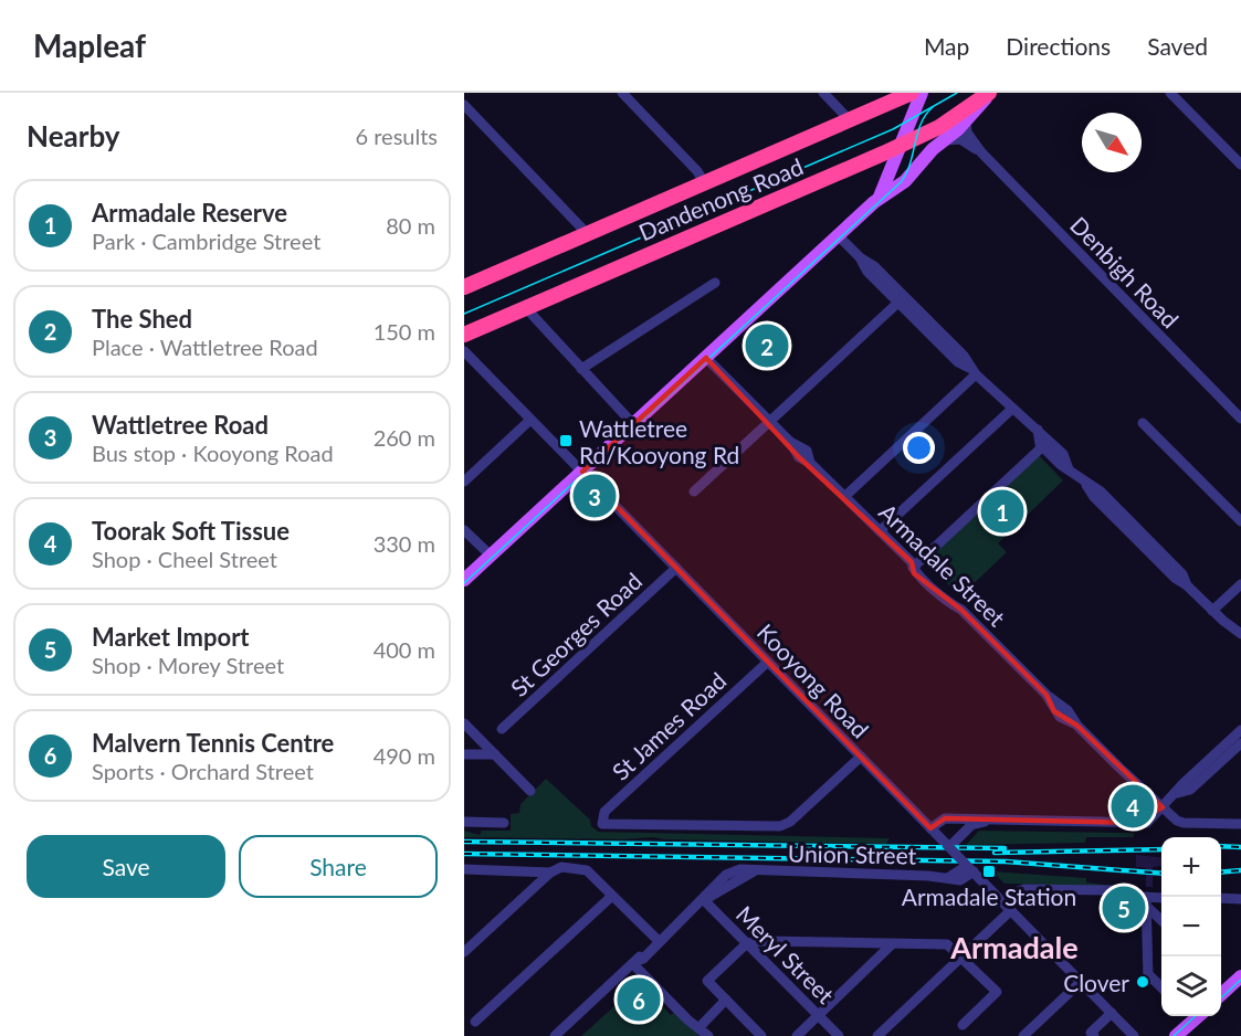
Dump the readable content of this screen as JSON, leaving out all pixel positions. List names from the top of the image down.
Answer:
{
  "streets": {
    "highway": ["Dandenong Road"],
    "street": [
      "Denbigh Road",
      "Armadale Street",
      "St Georges Road",
      "Kooyong Road",
      "St James Road",
      "Union Street",
      "Meryl Street"
    ]
  },
  "crossings": [
    ["St Georges Road", "Kooyong Road"],
    ["Kooyong Road", "St James Road"],
    ["Kooyong Road", "Union Street"],
    ["Union Street", "Meryl Street"]
  ],
  "districts": ["Armadale"],
  "places": {
    "transit": ["Wattletree Rd/Kooyong Rd", "Armadale Station"],
    "other": ["Clover"]
  },
  "north": "bottom right",
  "page": {
    "header": "Mapleaf",
    "nav": ["Map", "Directions", "Saved"],
    "heading": ["Nearby", "6 results"],
    "list": [
      {
        "mark": "1",
        "name": "Armadale Reserve",
        "note": "Park · Cambridge Street",
        "value": "80 m"
      },
      {
        "mark": "2",
        "name": "The Shed",
        "note": "Place · Wattletree Road",
        "value": "150 m"
      },
      {
        "mark": "3",
        "name": "Wattletree Road",
        "note": "Bus stop · Kooyong Road",
        "value": "260 m"
      },
      {
        "mark": "4",
        "name": "Toorak Soft Tissue",
        "note": "Shop · Cheel Street",
        "value": "330 m"
      },
      {
        "mark": "5",
        "name": "Market Import",
        "note": "Shop · Morey Street",
        "value": "400 m"
      },
      {
        "mark": "6",
        "name": "Malvern Tennis Centre",
        "note": "Sports · Orchard Street",
        "value": "490 m"
      }
    ],
    "pins": [
      "2",
      "3",
      "1",
      "4",
      "5",
      "6"
    ],
    "buttons": ["Save", "Share"],
    "map_buttons": ["+", "−"]
  }
}
